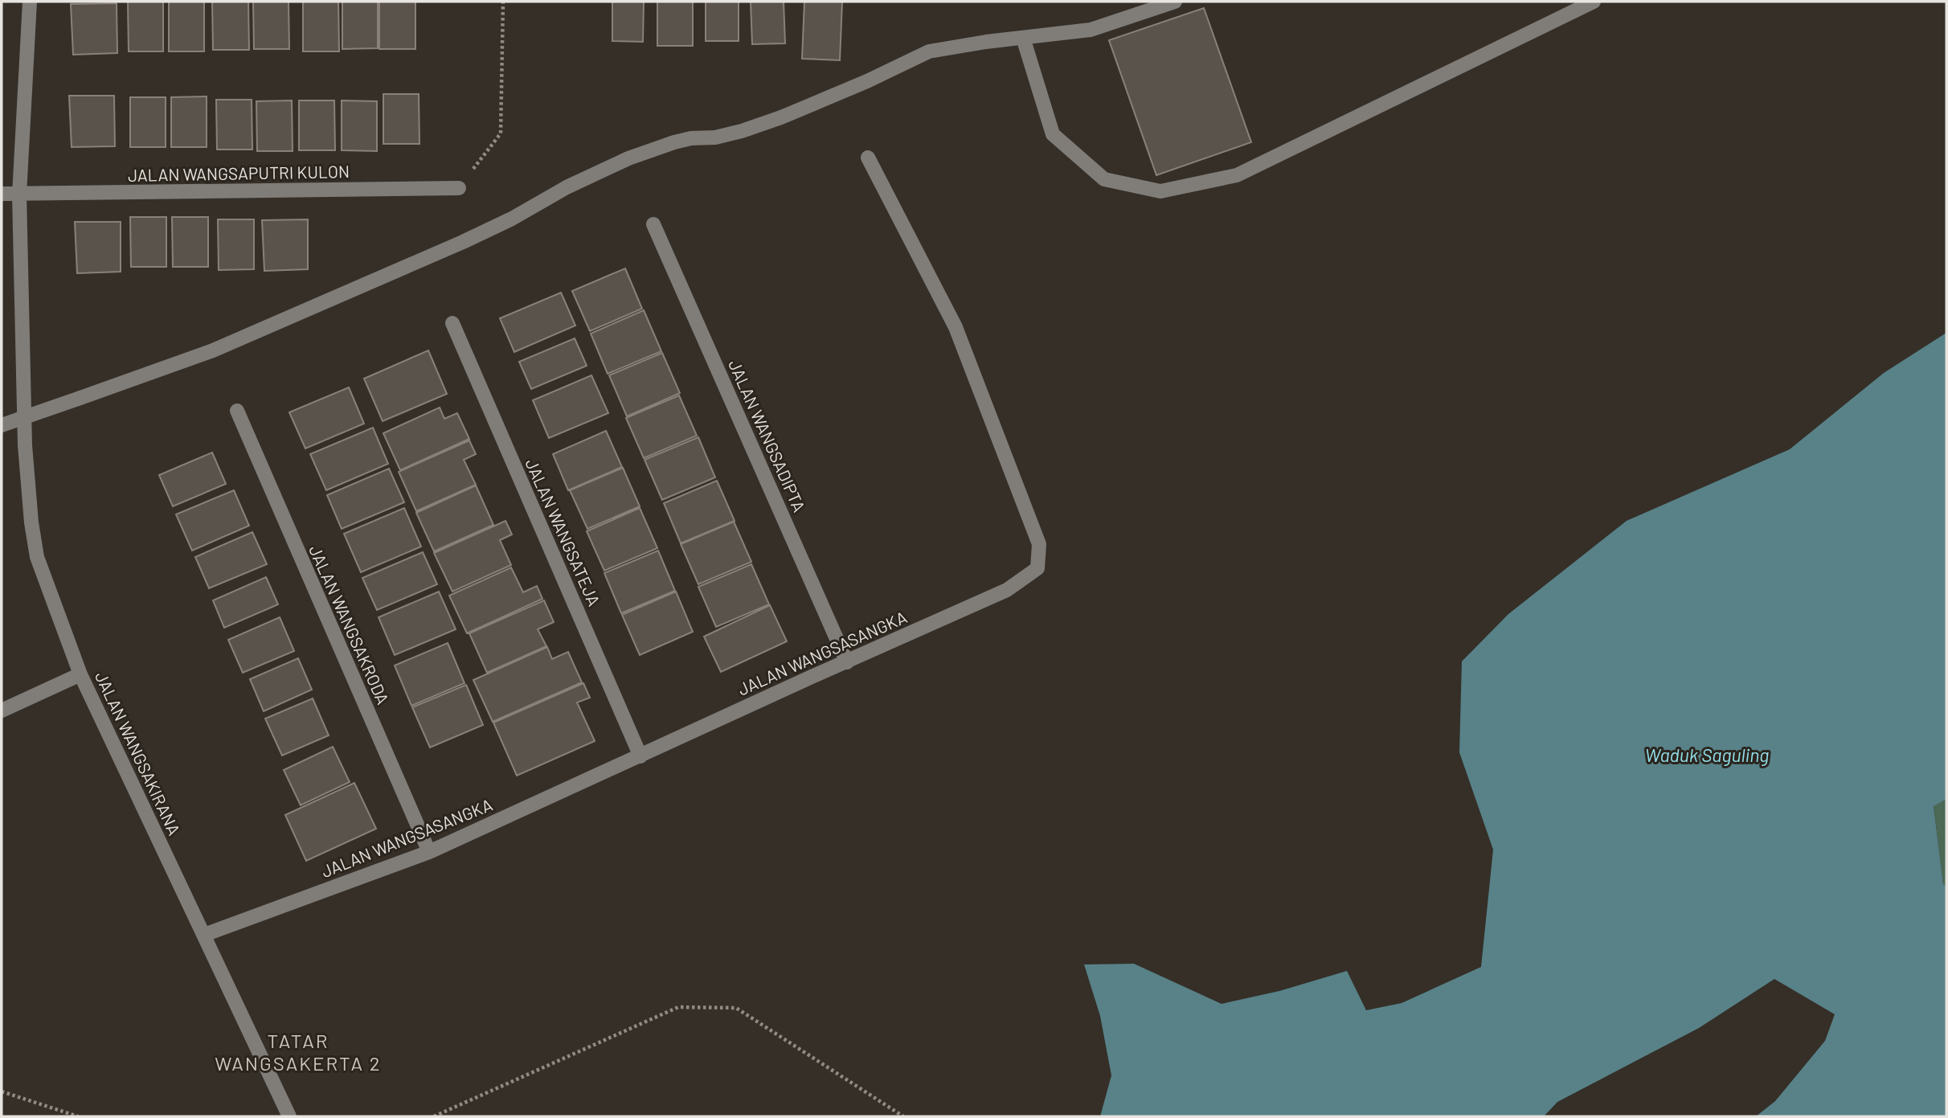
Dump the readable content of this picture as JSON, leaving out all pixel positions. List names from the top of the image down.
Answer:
{
  "streets": {
    "street": [
      "JALAN WANGSAPUTRI KULON",
      "JALAN WANGSADIPTA",
      "JALAN WANGSATEJA",
      "JALAN WANGSAKRODA",
      "JALAN WANGSASANGKA",
      "JALAN WANGSAKIRANA"
    ]
  },
  "crossings": [
    ["JALAN WANGSAPUTRI KULON", "JALAN WANGSAKIRANA"],
    ["JALAN WANGSADIPTA", "JALAN WANGSASANGKA"],
    ["JALAN WANGSATEJA", "JALAN WANGSASANGKA"],
    ["JALAN WANGSAKRODA", "JALAN WANGSASANGKA"],
    ["JALAN WANGSASANGKA", "JALAN WANGSAKIRANA"]
  ],
  "districts": ["TATAR WANGSAKERTA 2"],
  "water": ["Waduk Saguling"]
}
